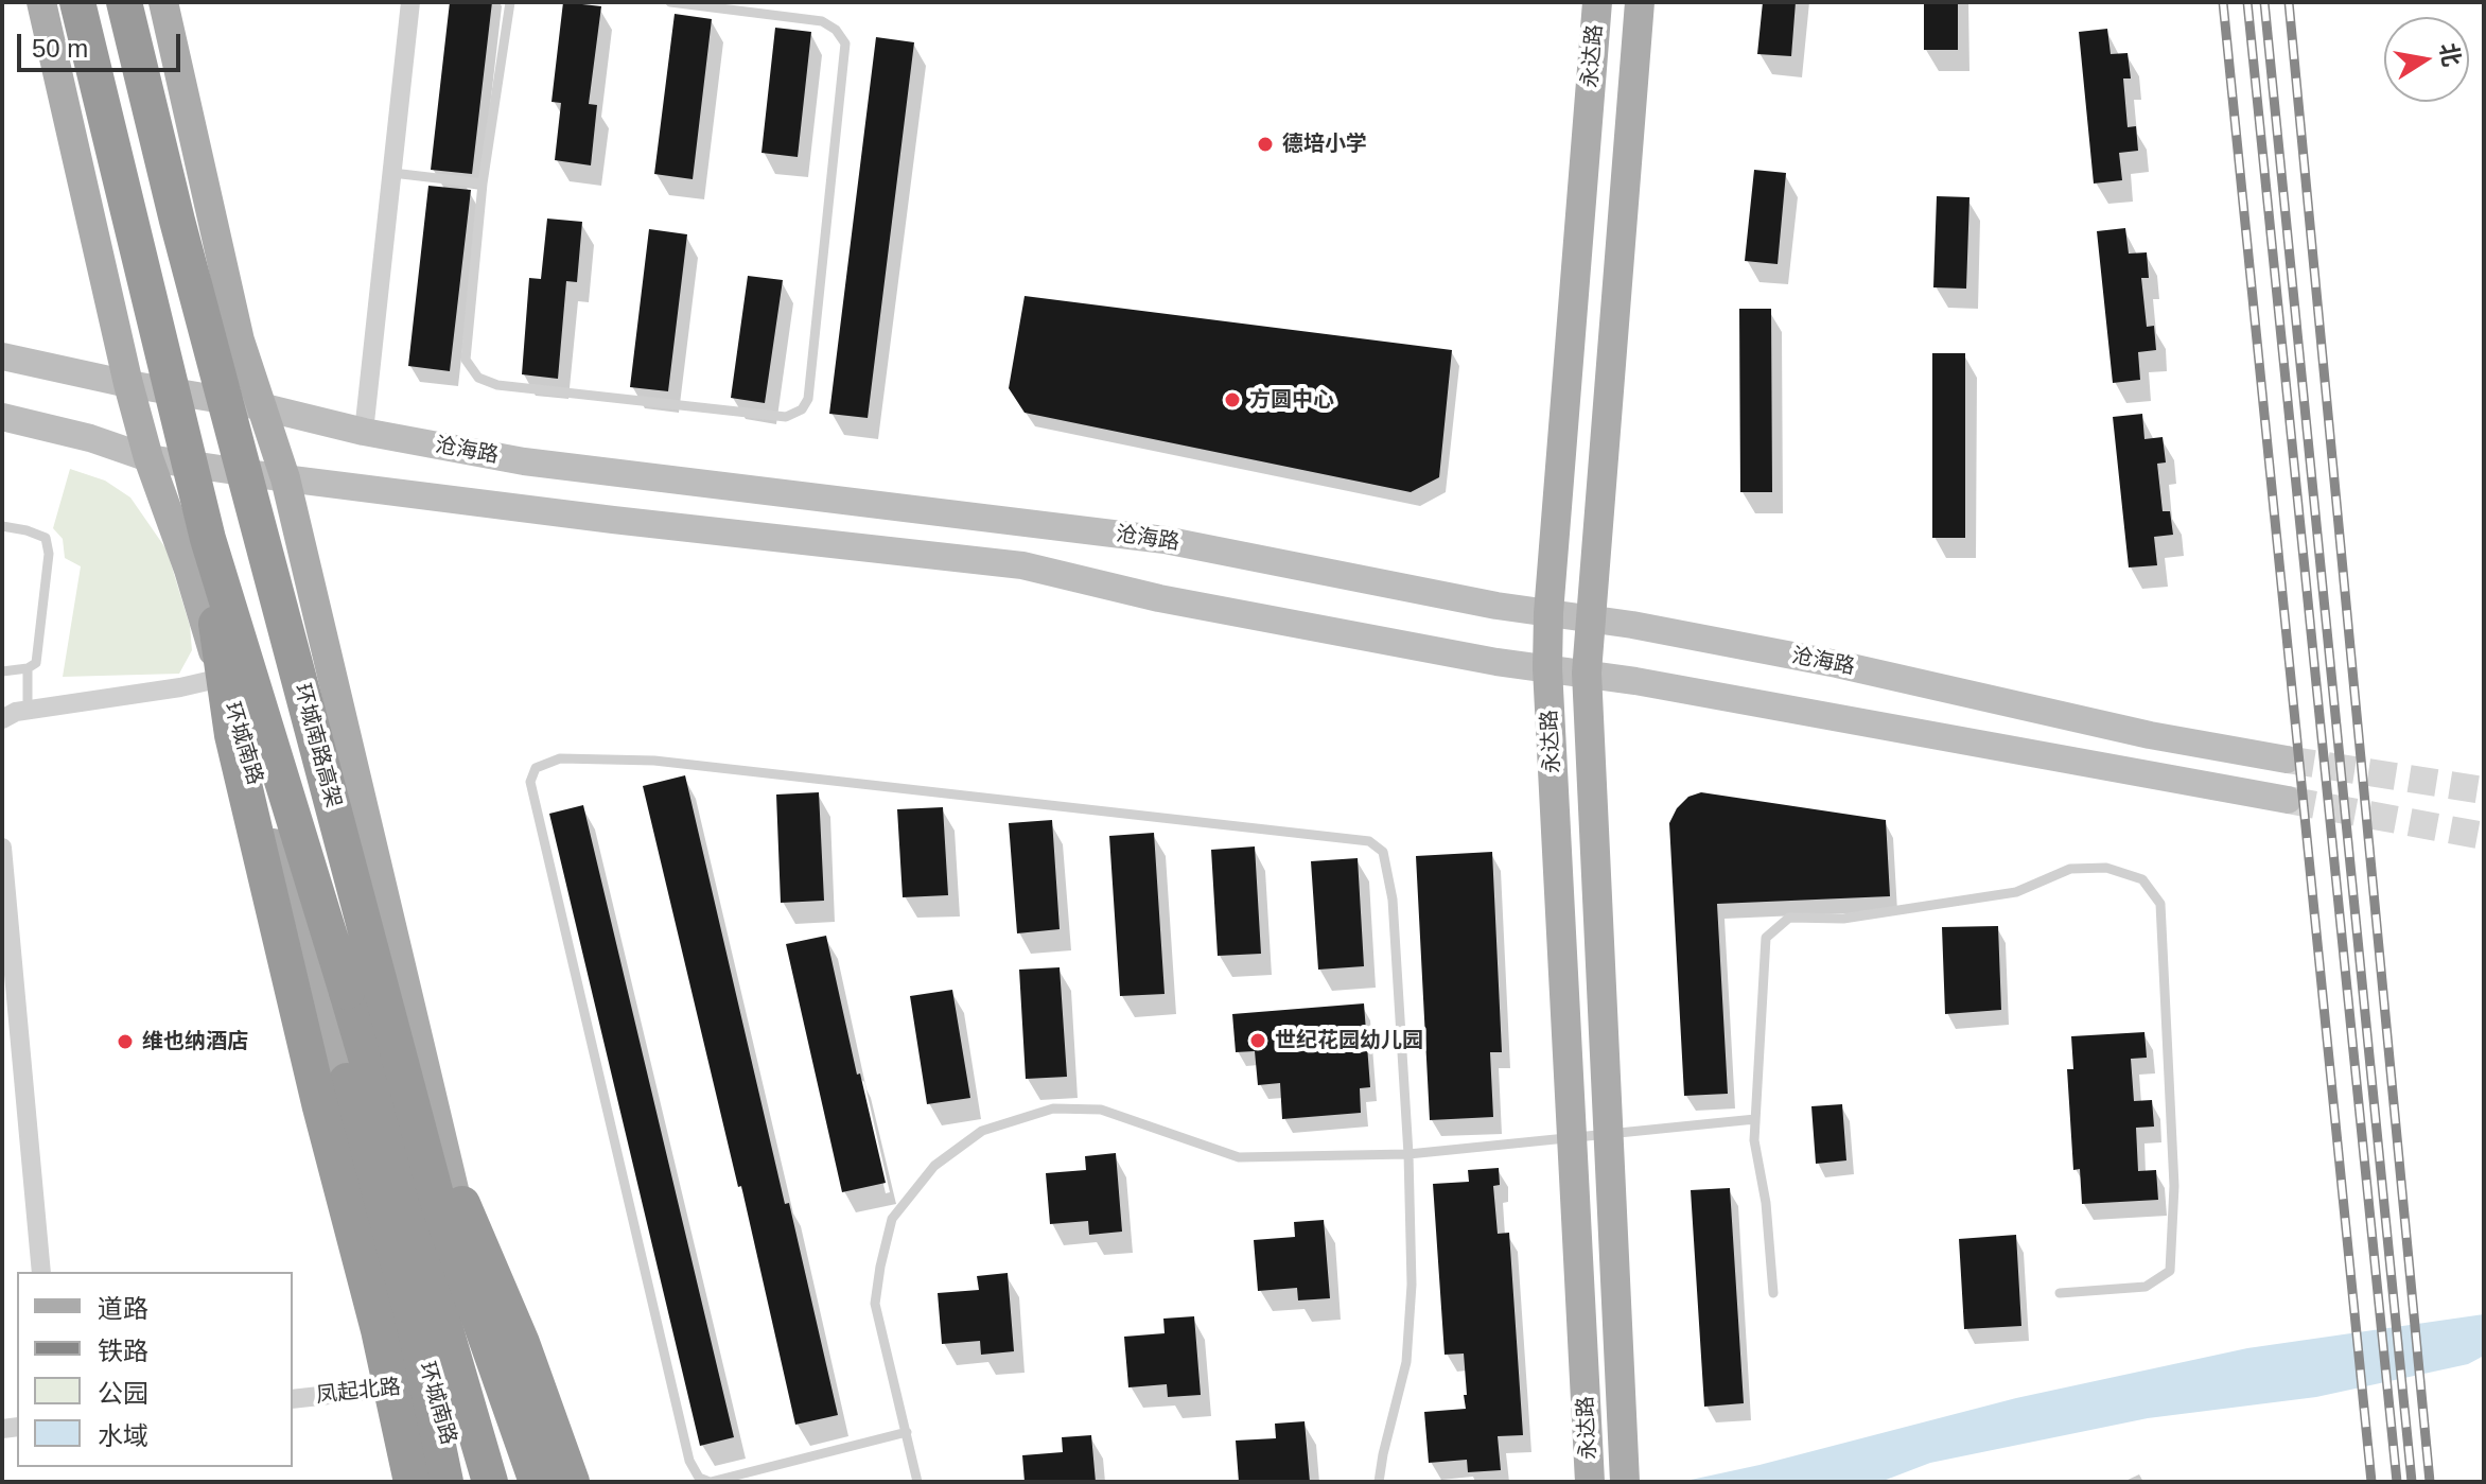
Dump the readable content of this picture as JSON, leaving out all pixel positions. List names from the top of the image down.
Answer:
{
  "streets": {
    "highway": ["环城南路高架"],
    "main road": ["永达路", "沧海路", "环城南路"],
    "street": ["凤起北路"]
  },
  "crossings": [
    ["永达路", "沧海路"],
    ["沧海路", "环城南路"]
  ],
  "places": [
    "德培小学",
    "方圆中心",
    "世纪花园幼儿园",
    "维也纳酒店"
  ],
  "legend": [
    "道路",
    "铁路",
    "公园",
    "水域"
  ],
  "scale_bar": "50 m",
  "north": "right"
}
